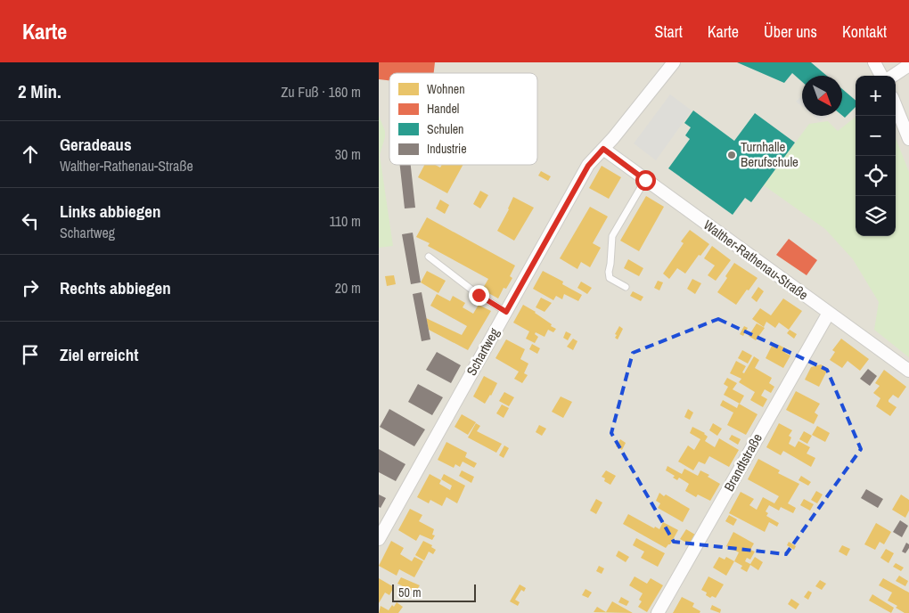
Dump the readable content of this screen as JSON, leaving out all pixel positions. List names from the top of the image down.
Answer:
{
  "streets": {
    "street": ["Walther-Rathenau-Straße", "Schartweg", "Brandtstraße"]
  },
  "crossings": [
    ["Walther-Rathenau-Straße", "Schartweg"],
    ["Walther-Rathenau-Straße", "Brandtstraße"]
  ],
  "places": ["Turnhalle Berufschule"],
  "legend": [
    "Wohnen",
    "Handel",
    "Schulen",
    "Industrie"
  ],
  "scale_bar": "50 m",
  "north": "bottom right",
  "page": {
    "header": "Karte",
    "nav": [
      "Start",
      "Karte",
      "Über uns",
      "Kontakt"
    ],
    "heading": ["2 Min.", "Zu Fuß · 160 m"],
    "map_buttons": ["+", "−"],
    "list": [
      ["Geradeaus", "Walther-Rathenau-Straße", "30 m"],
      ["Links abbiegen", "Schartweg", "110 m"],
      ["Rechts abbiegen", "20 m"],
      "Ziel erreicht"
    ],
    "scale": "50 m"
  }
}
